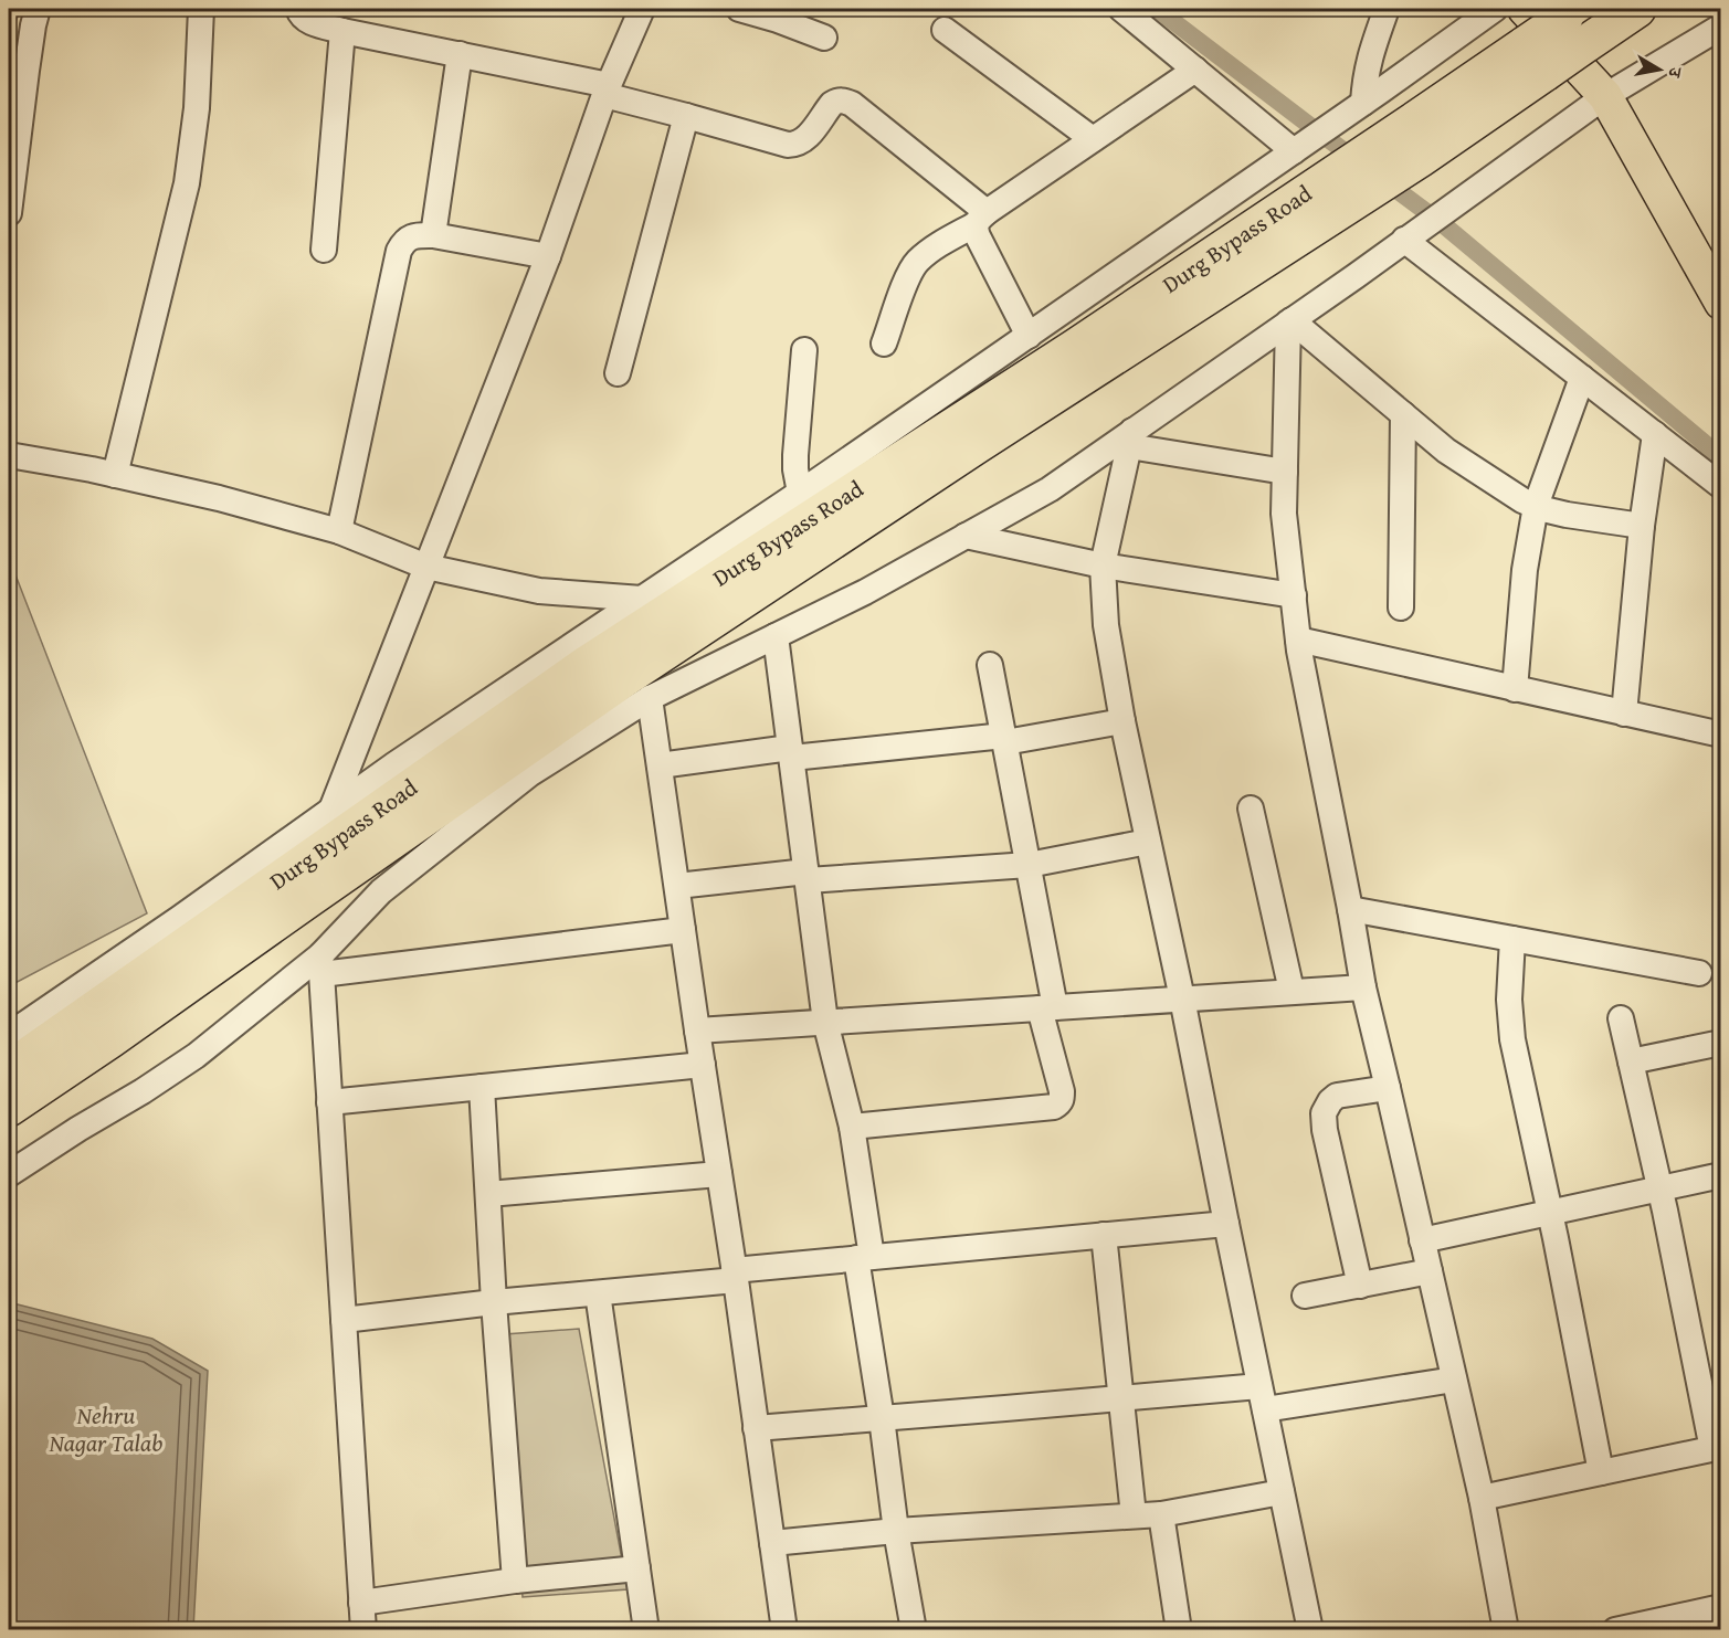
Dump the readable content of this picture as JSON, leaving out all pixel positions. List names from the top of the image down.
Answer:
{
  "streets": {
    "highway": ["Durg Bypass Road"]
  },
  "water": ["Nehru Nagar Talab"],
  "north": "right"
}
